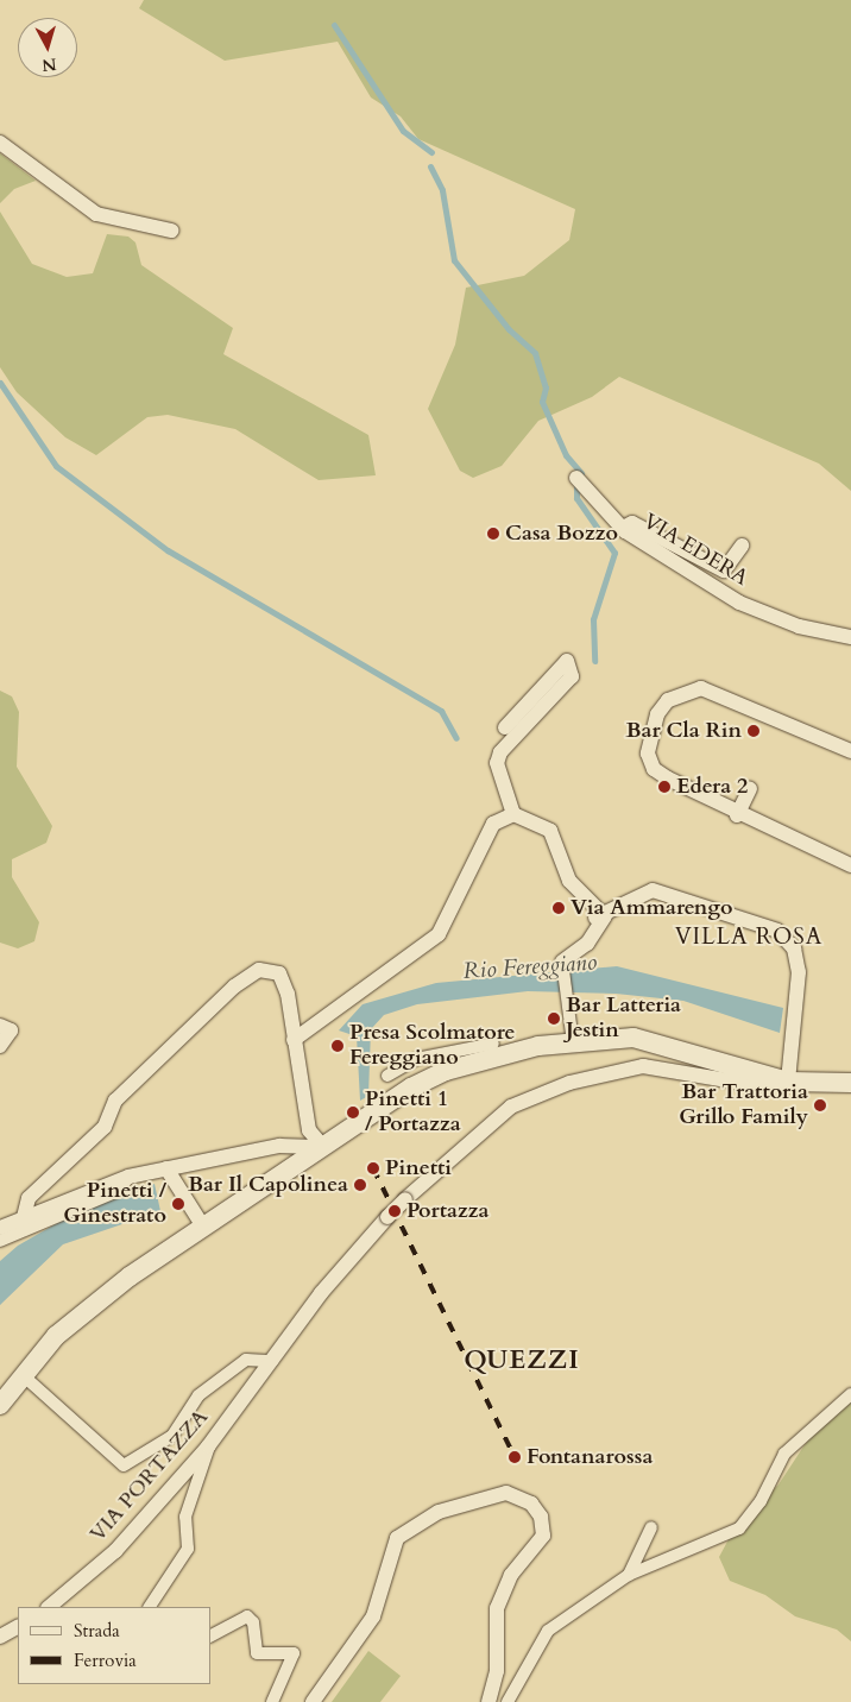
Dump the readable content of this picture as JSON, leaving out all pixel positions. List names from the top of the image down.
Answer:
{
  "streets": {
    "street": ["VIA EDERA", "VIA PORTAZZA"]
  },
  "districts": ["VILLA ROSA", "QUEZZI"],
  "water": ["Rio Fereggiano"],
  "places": [
    "Casa Bozzo",
    "Bar Cla Rin",
    "Edera 2",
    "Via Ammarengo",
    "Bar Latteria Jestin",
    "Presa Scolmatore Fereggiano",
    "Bar Trattoria Grillo Family",
    "Pinetti 1 / Portazza",
    "Pinetti",
    "Bar Il Capolinea",
    "Pinetti / Ginestrato",
    "Portazza",
    "Fontanarossa"
  ],
  "legend": ["Strada", "Ferrovia"],
  "north": "bottom"
}
